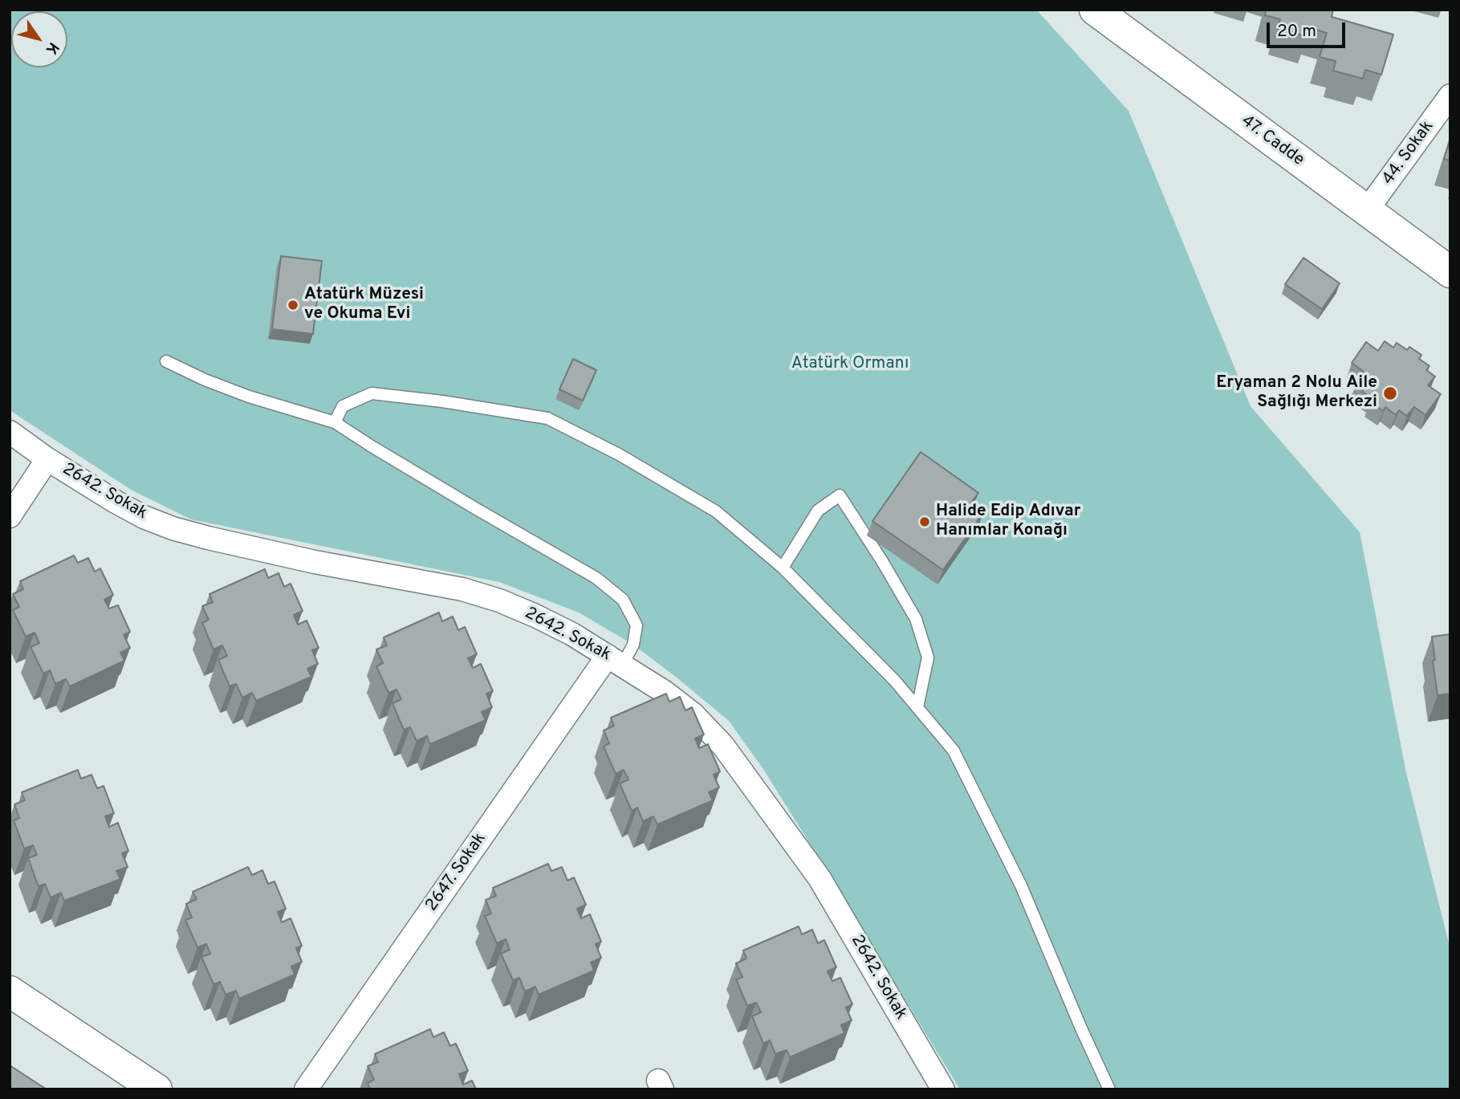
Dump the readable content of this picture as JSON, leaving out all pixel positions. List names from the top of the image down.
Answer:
{
  "streets": {
    "street": [
      "47. Cadde",
      "44. Sokak",
      "2642. Sokak",
      "2647. Sokak"
    ]
  },
  "crossings": [
    ["47. Cadde", "44. Sokak"],
    ["2642. Sokak", "2647. Sokak"]
  ],
  "parks": ["Atatürk Ormanı"],
  "places": ["Atatürk Müzesi ve Okuma Evi", "Eryaman 2 Nolu Aile Sağlığı Merkezi", "Halide Edip Adıvar Hanımlar Konağı"],
  "scale_bar": "20 m",
  "north": "bottom right"
}
